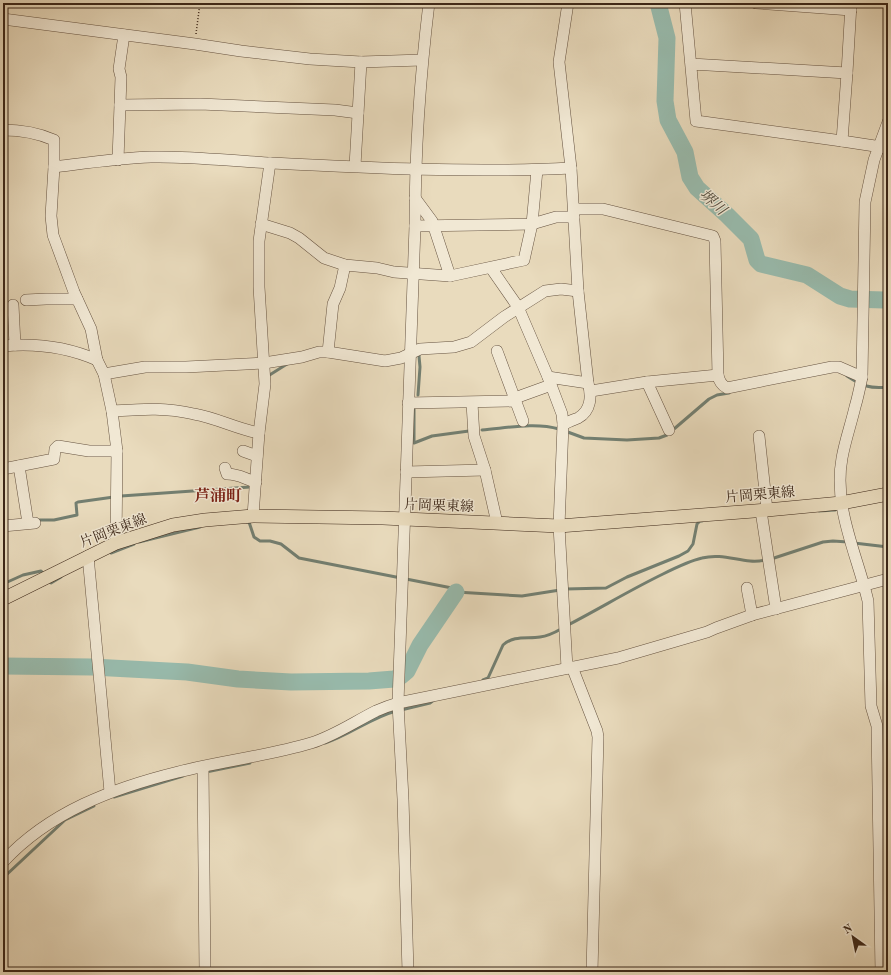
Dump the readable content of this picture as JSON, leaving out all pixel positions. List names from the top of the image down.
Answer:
{
  "streets": {
    "main road": ["片岡栗東線"]
  },
  "districts": ["芦浦町"],
  "water": ["堺川"],
  "north": "top left"
}
